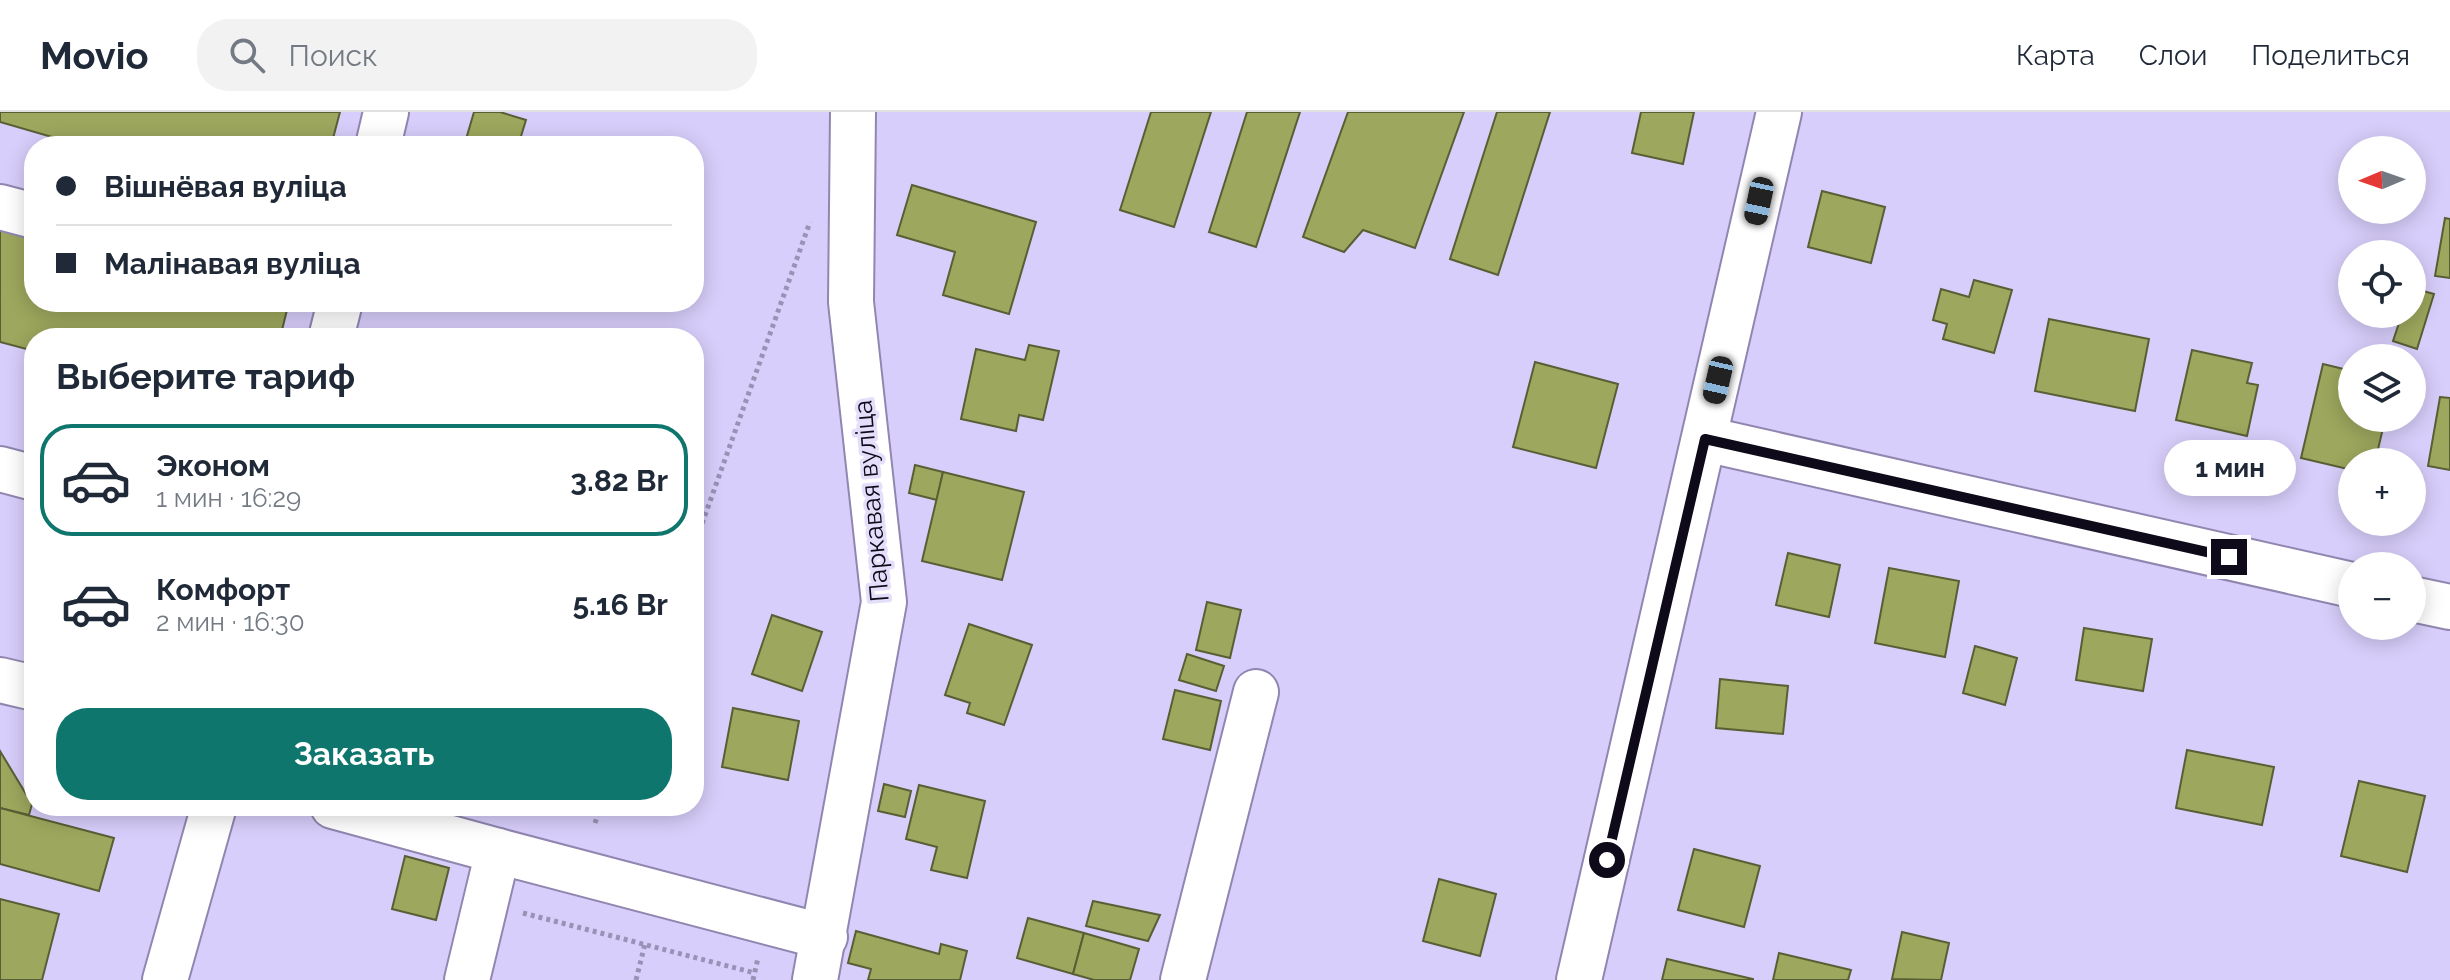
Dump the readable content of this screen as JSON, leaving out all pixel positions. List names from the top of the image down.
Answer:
{
  "streets": {
    "street": ["Паркавая вуліца"]
  },
  "north": "left",
  "page": {
    "header": "Movio",
    "search": "Поиск",
    "nav": ["Карта", "Слои", "Поделиться"],
    "map_buttons": ["+", "−"],
    "banner": ["Вішнёвая вуліца", "Малінавая вуліца"],
    "heading": "Выберите тариф",
    "list": [
      {
        "name": "Эконом",
        "note": "1 мин · 16:29",
        "value": "3.82 Br"
      },
      {
        "name": "Комфорт",
        "note": "2 мин · 16:30",
        "value": "5.16 Br"
      }
    ],
    "bubble": "1 мин",
    "buttons": "Заказать"
  }
}
